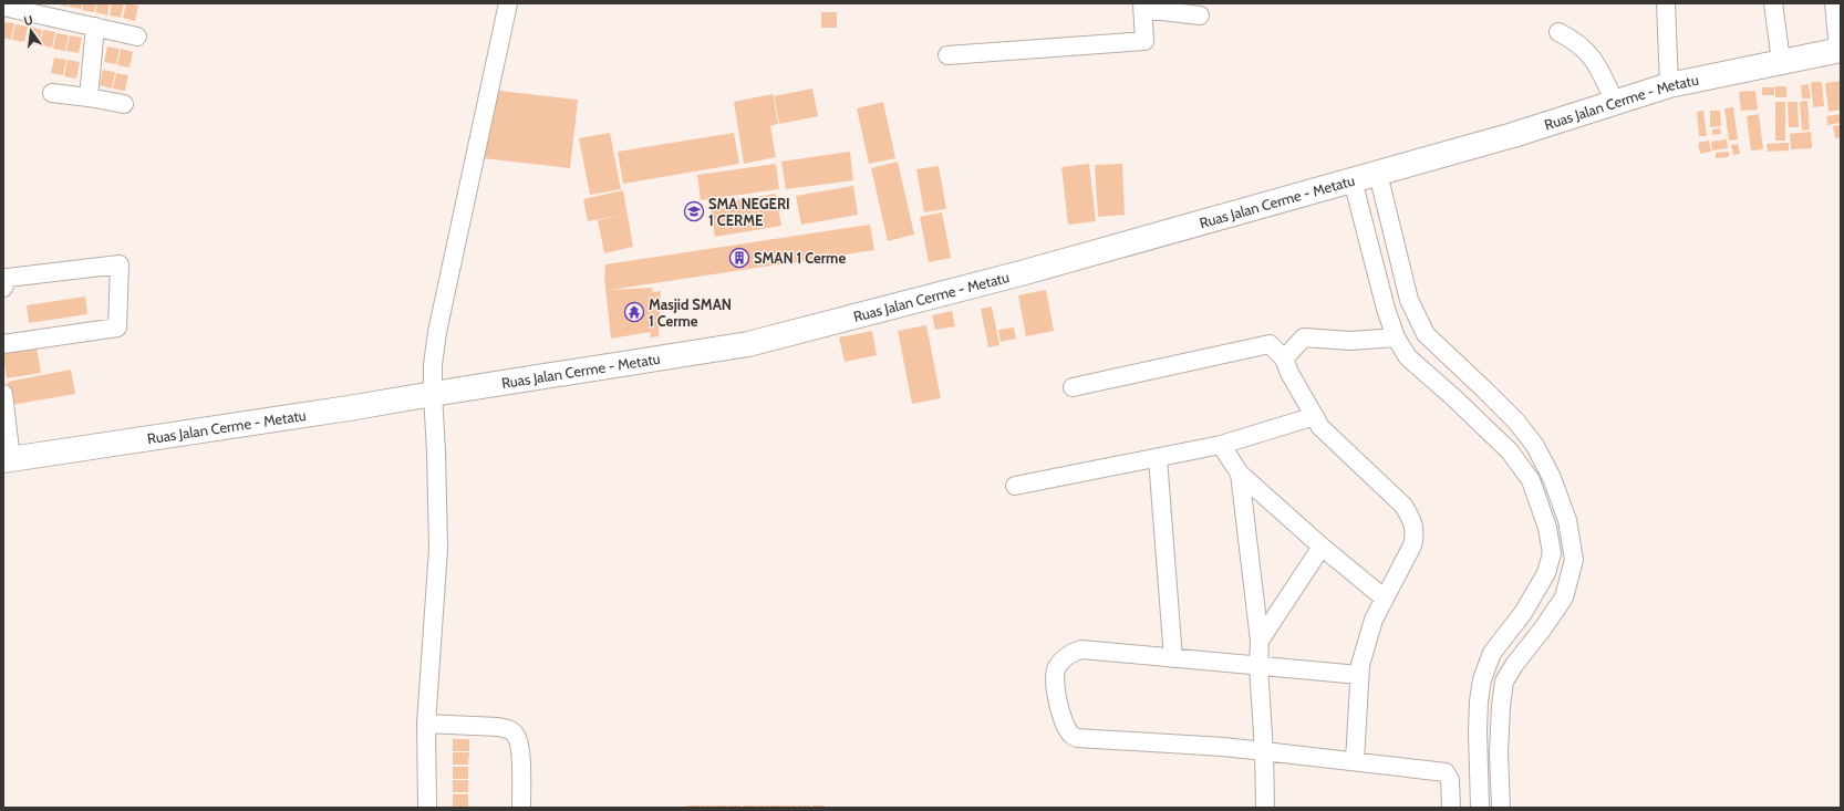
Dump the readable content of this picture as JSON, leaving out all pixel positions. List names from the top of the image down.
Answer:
{
  "streets": {
    "main road": ["Ruas Jalan Cerme - Metatu"]
  },
  "places": {
    "school or university": ["SMA NEGERI 1 CERME"],
    "building": ["SMAN 1 Cerme"],
    "temple": ["Masjid SMAN 1 Cerme"]
  },
  "north": "top"
}
